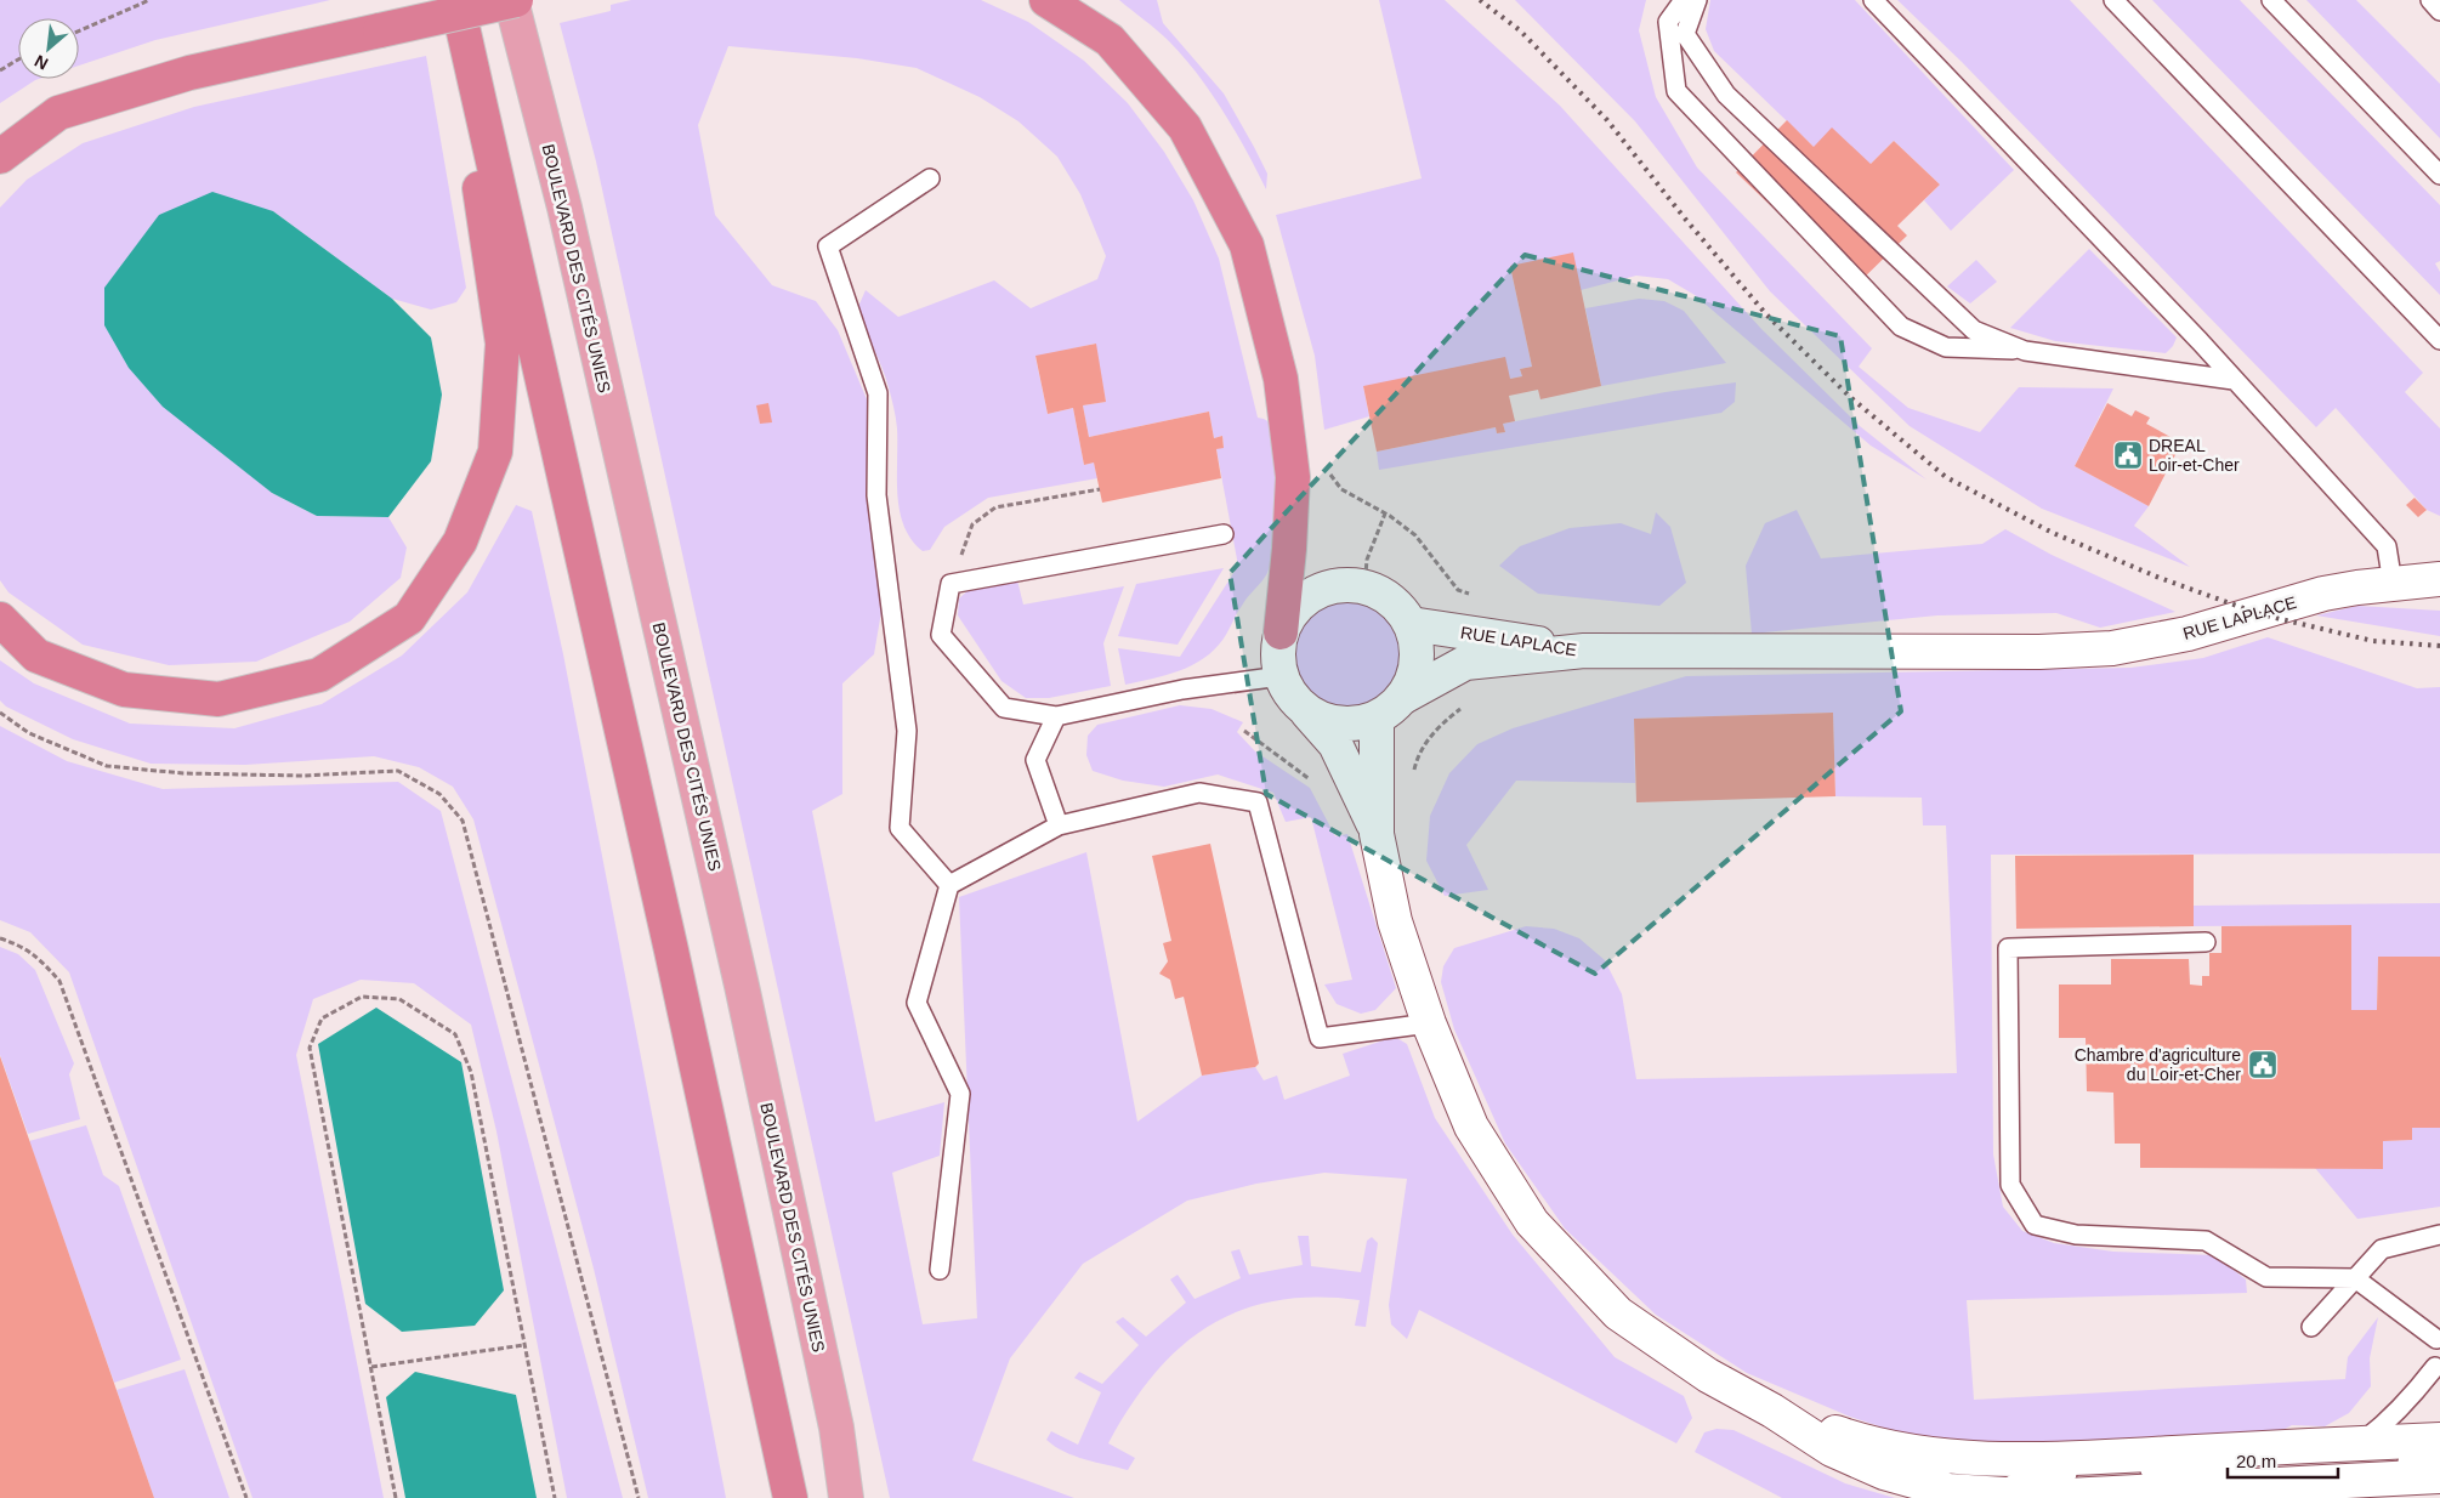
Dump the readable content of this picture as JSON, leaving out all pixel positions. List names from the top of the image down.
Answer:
{
  "streets": {
    "main road": ["BOULEVARD DES CITÉS UNIES", "RUE LAPLACE"]
  },
  "places": {
    "public building": ["DREAL Loir-et-Cher", "Chambre d'agriculture du Loir-et-Cher"]
  },
  "scale_bar": "20 m",
  "north": "bottom left"
}
